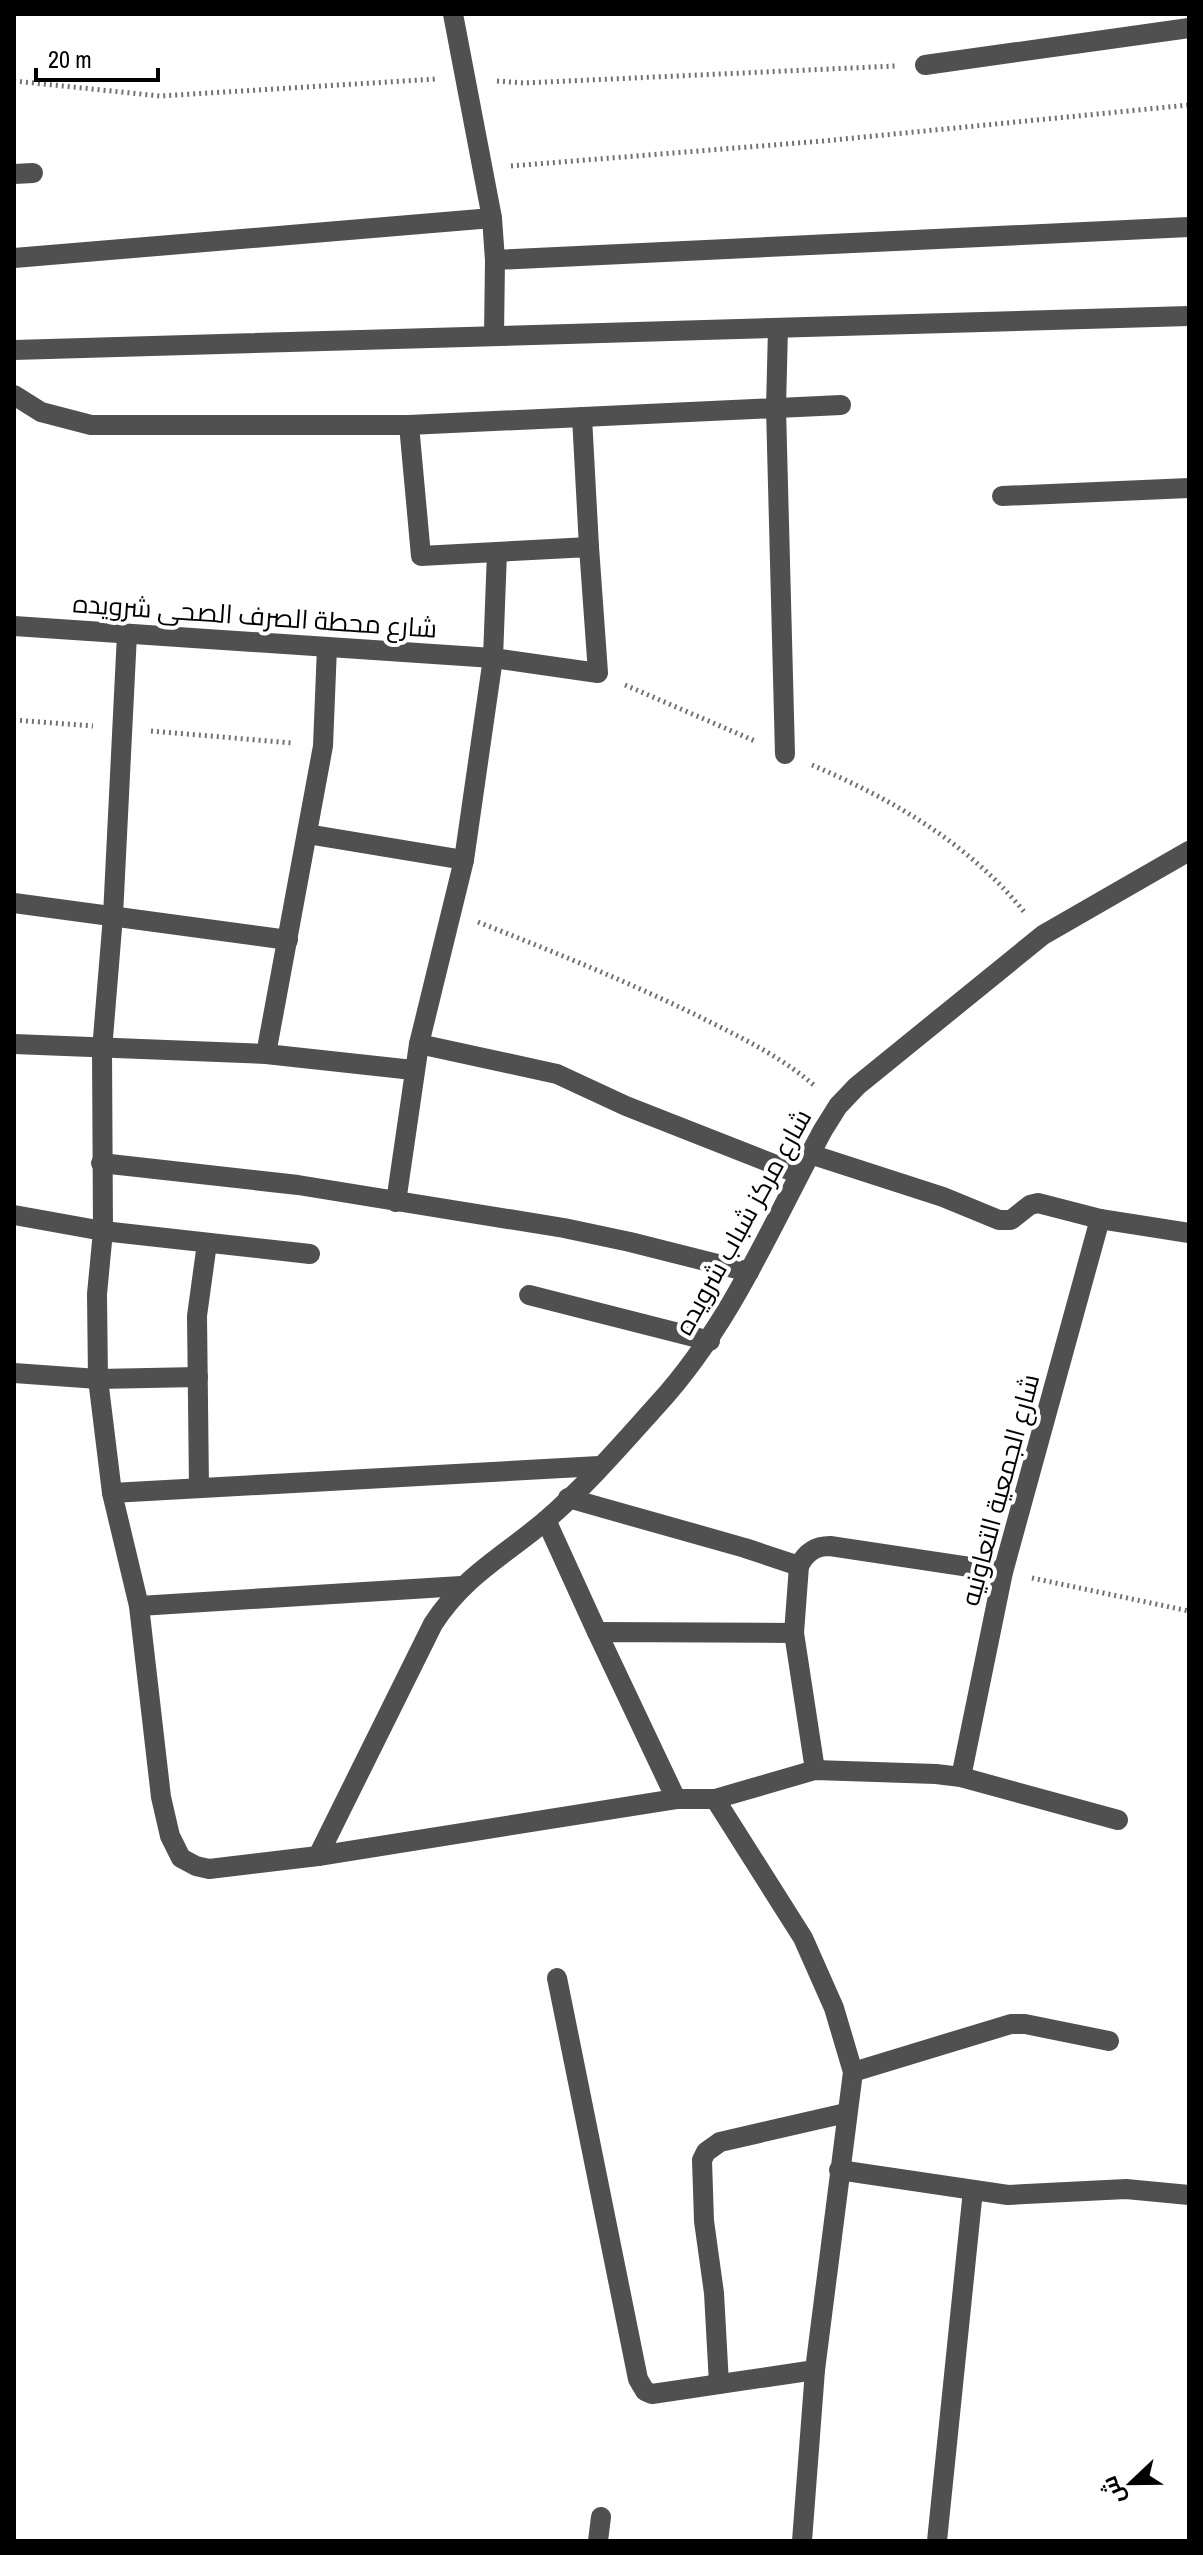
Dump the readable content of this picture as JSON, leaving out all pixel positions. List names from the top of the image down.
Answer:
{
  "streets": {
    "street": ["شارع محطة الصرف الصحى شرويده", "شارع مركز شباب شرويده", "شارع الجمعية التعاونيه"]
  },
  "scale_bar": "20 m",
  "north": "left"
}
